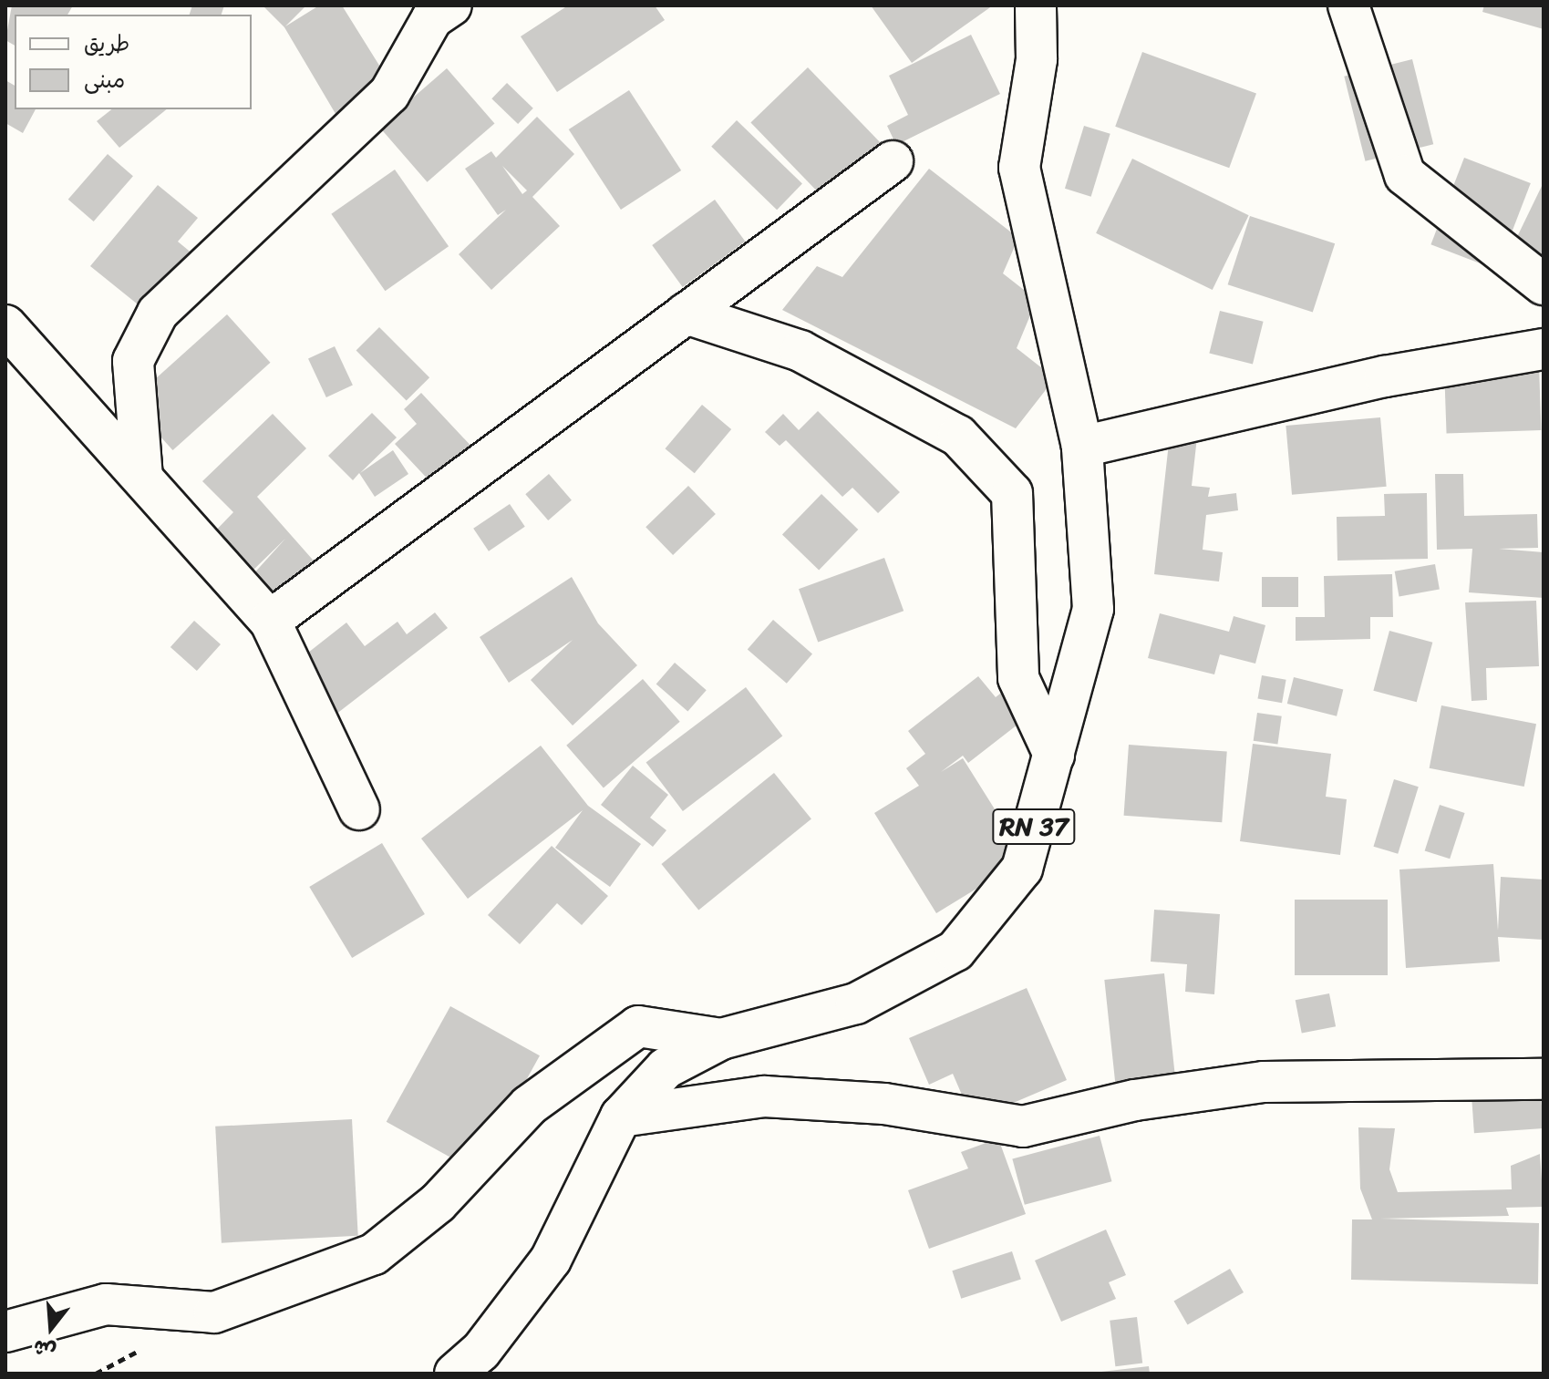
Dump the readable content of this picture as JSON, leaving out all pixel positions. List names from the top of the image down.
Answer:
{
  "streets": {
    "street": ["RN 37"]
  },
  "legend": ["طريق", "مبنى"],
  "north": "bottom"
}
